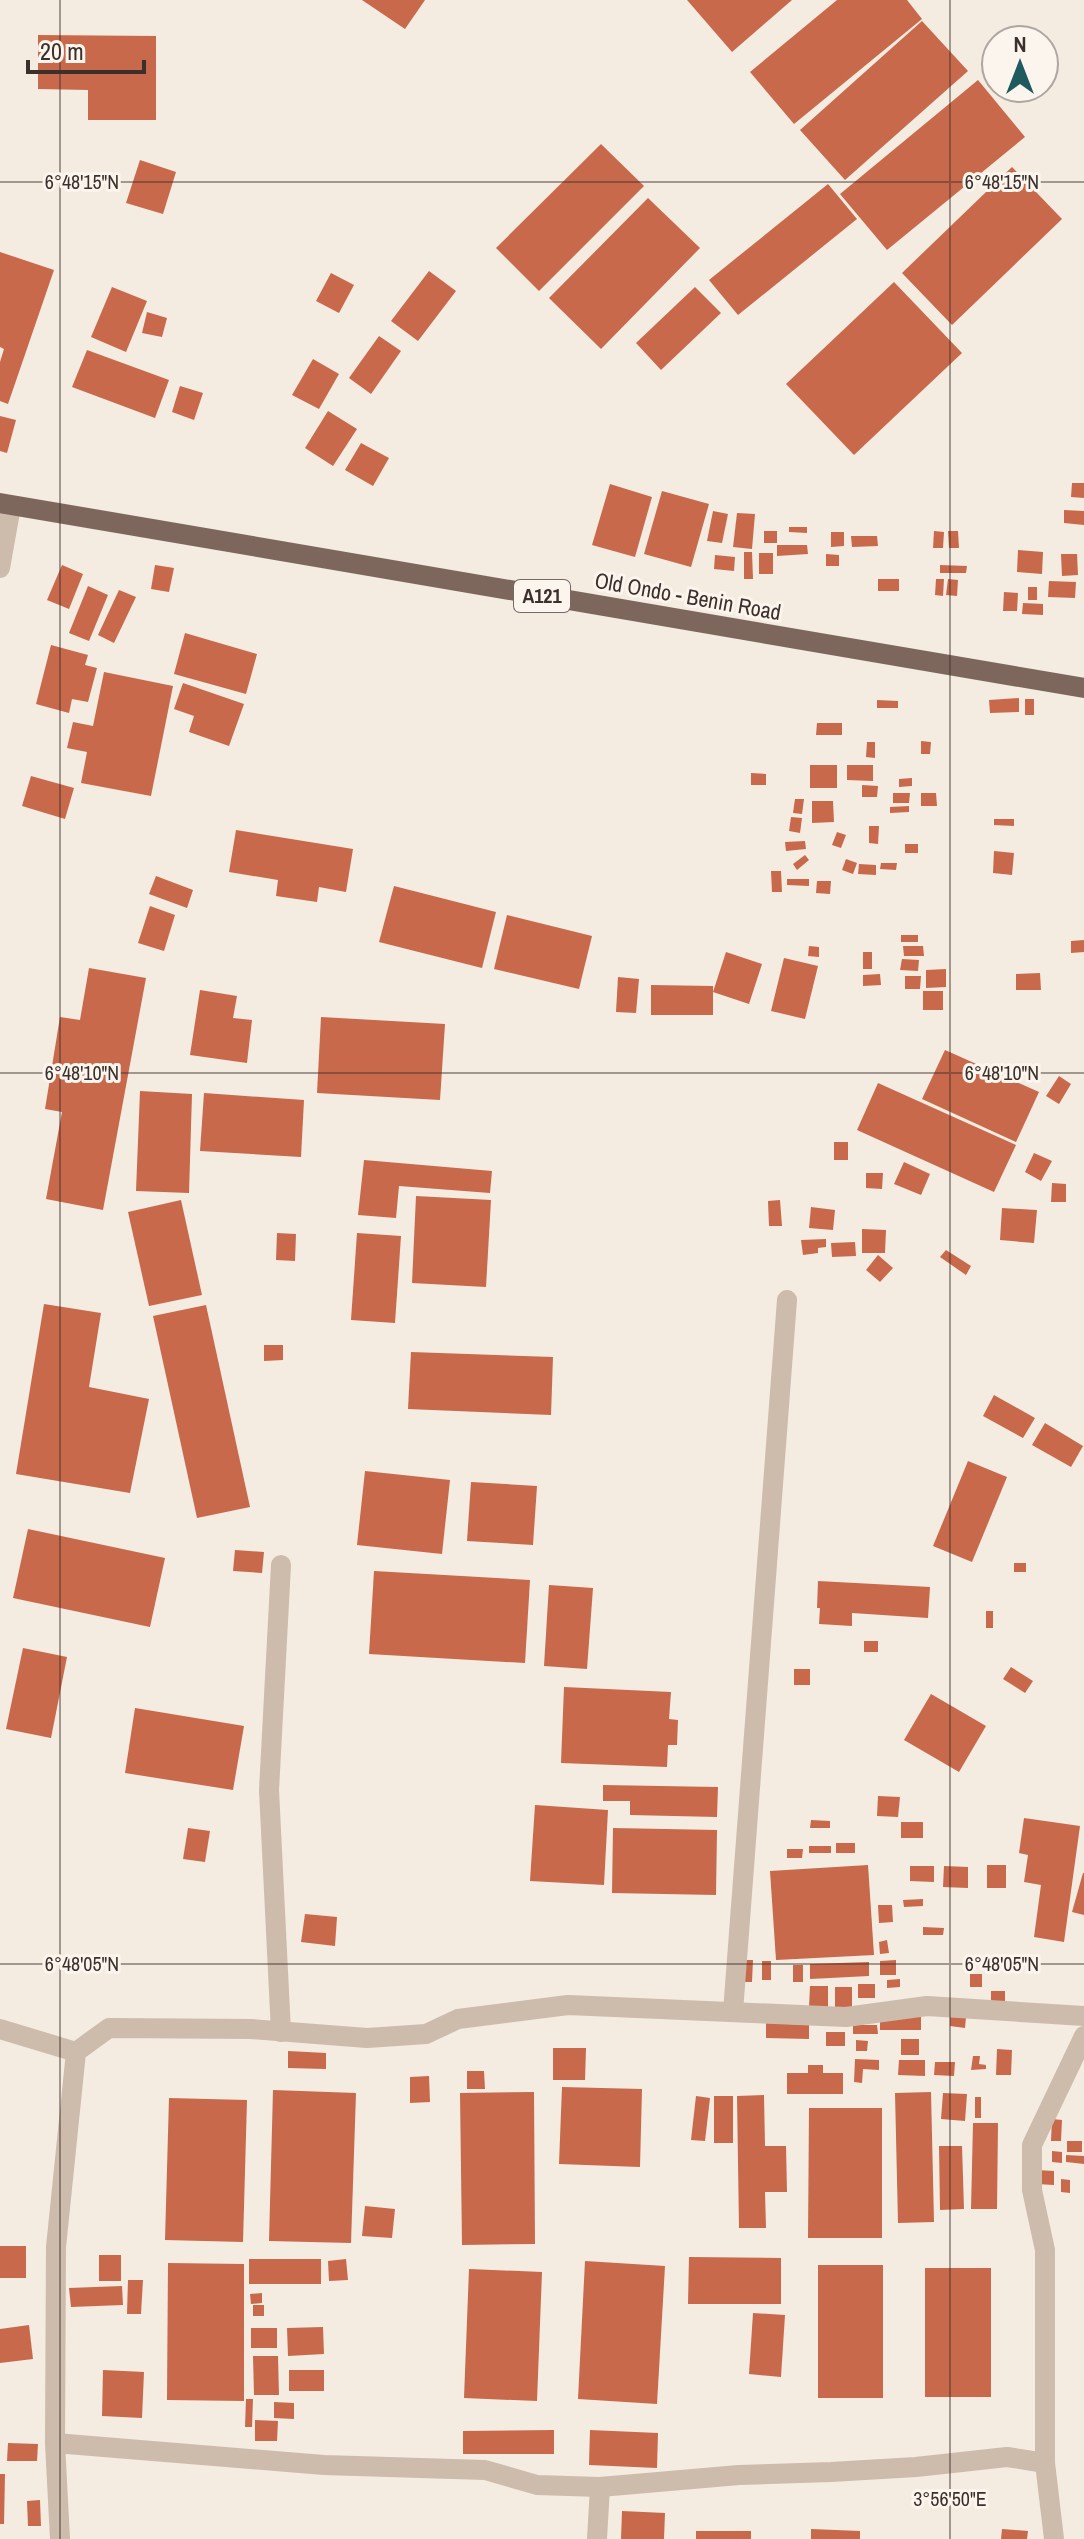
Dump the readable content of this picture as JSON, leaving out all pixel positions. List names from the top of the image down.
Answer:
{
  "streets": {
    "main road": ["A121", "Old Ondo - Benin Road"]
  },
  "scale_bar": "20 m",
  "north": "top",
  "coordinates": [
    "6°48'15\"N",
    "6°48'10\"N",
    "6°48'05\"N",
    "3°56'50\"E"
  ]
}
